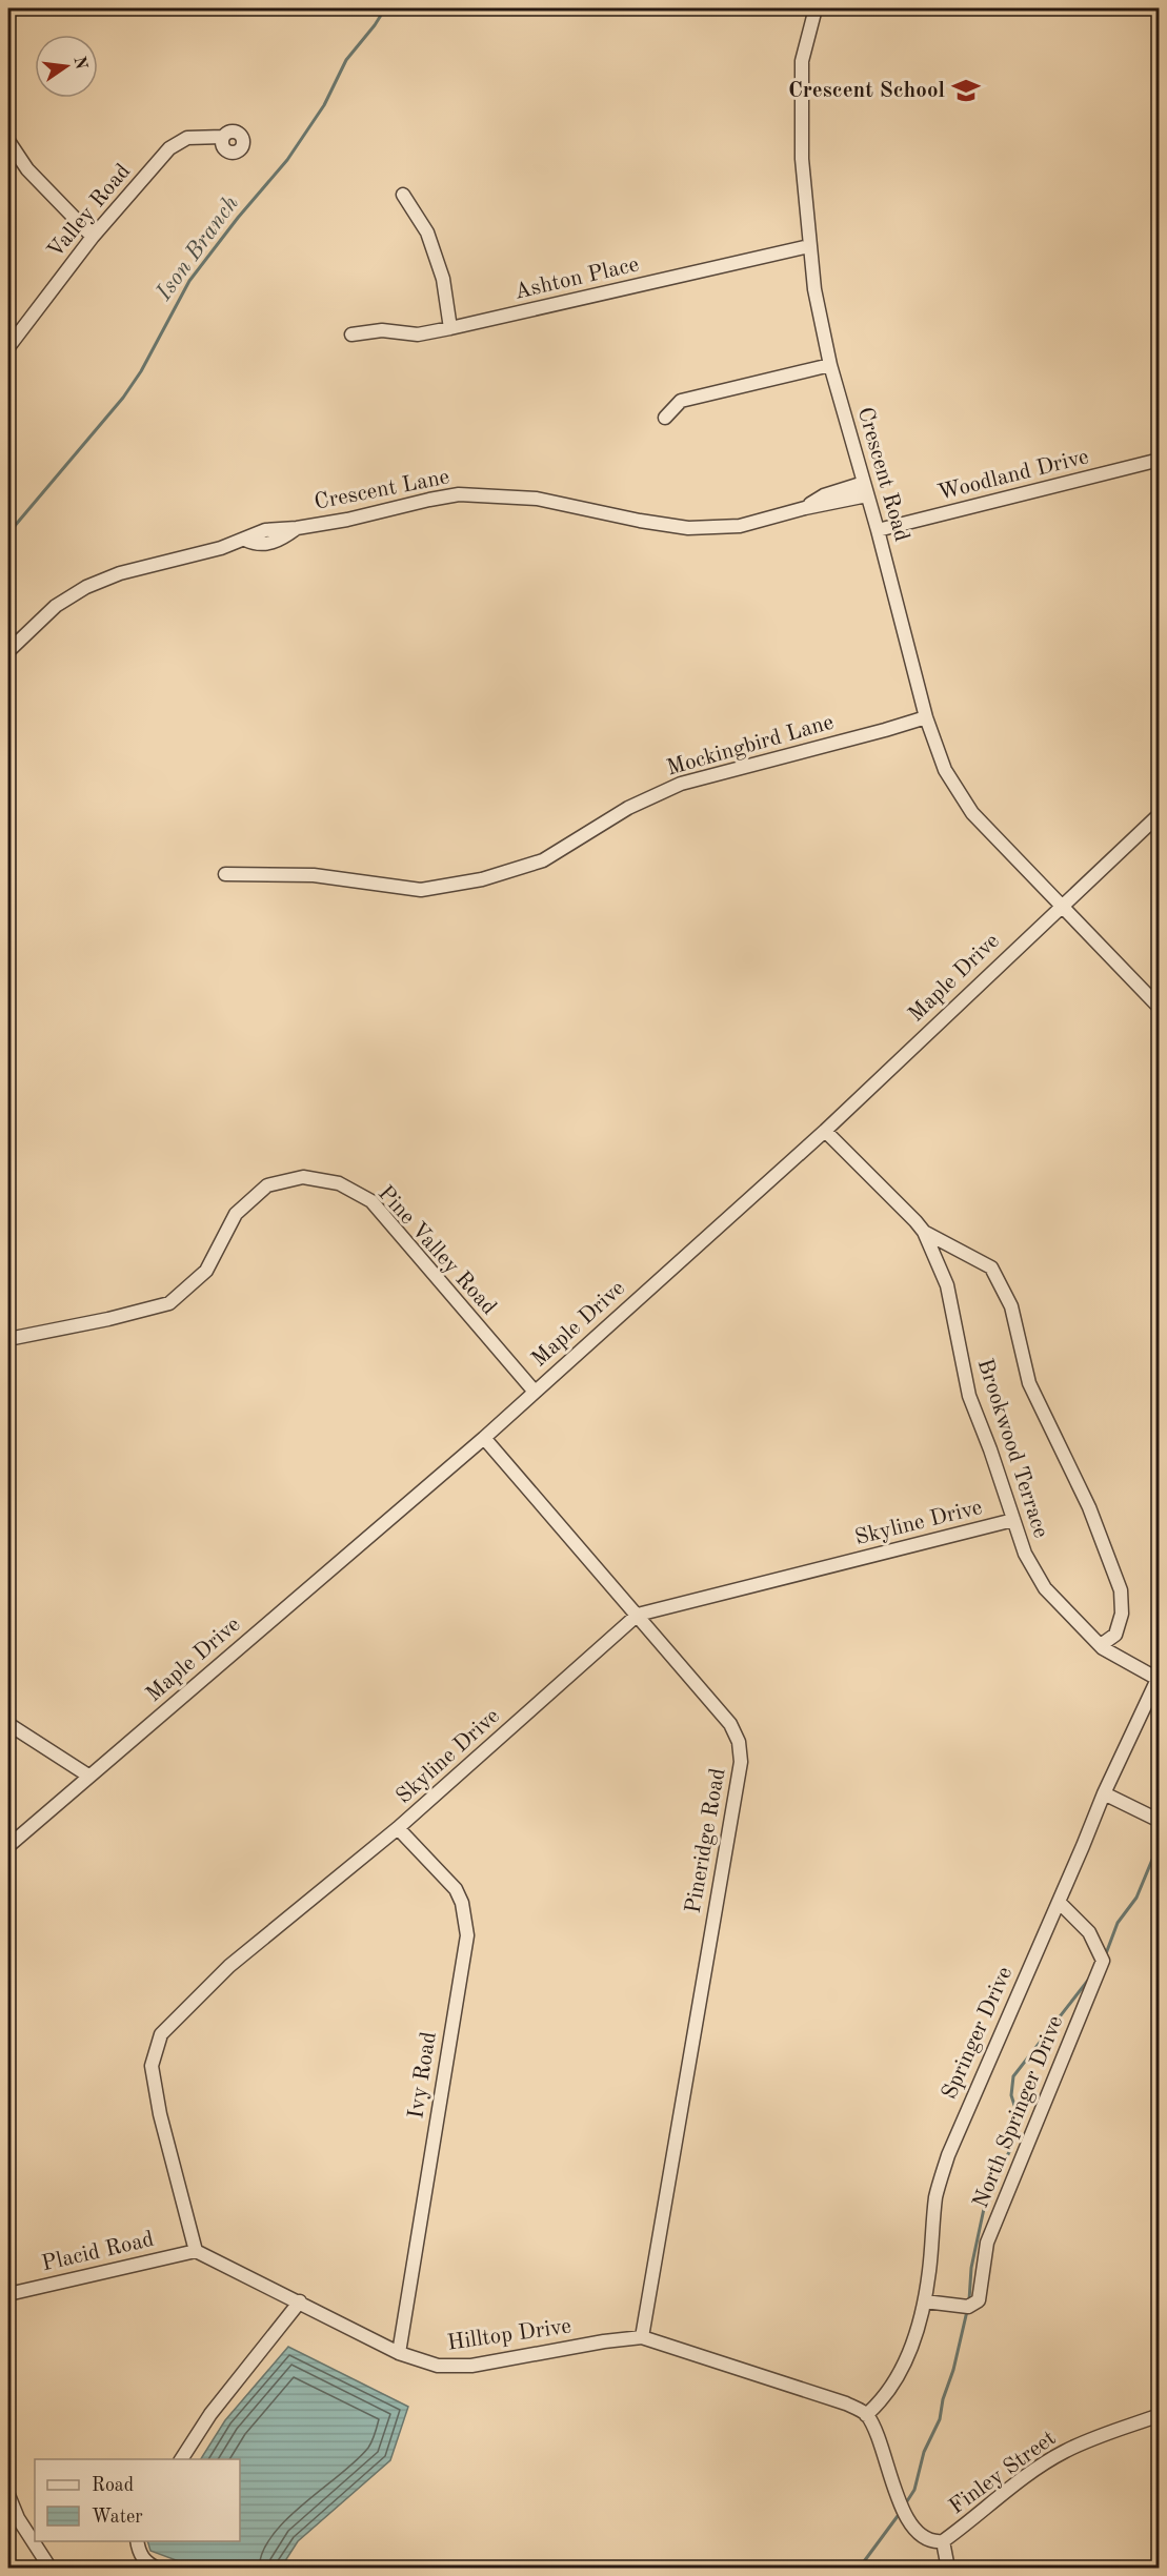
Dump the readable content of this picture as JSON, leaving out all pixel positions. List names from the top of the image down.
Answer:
{
  "streets": {
    "street": [
      "Valley Road",
      "Ashton Place",
      "Crescent Road",
      "Woodland Drive",
      "Crescent Lane",
      "Mockingbird Lane",
      "Maple Drive",
      "Pine Valley Road",
      "Brookwood Terrace",
      "Skyline Drive",
      "Pineridge Road",
      "Springer Drive",
      "Ivy Road",
      "North Springer Drive",
      "Placid Road",
      "Hilltop Drive",
      "Finley Street"
    ]
  },
  "crossings": [
    ["Ashton Place", "Crescent Road"],
    ["Crescent Road", "Woodland Drive"],
    ["Crescent Road", "Crescent Lane"],
    ["Crescent Road", "Mockingbird Lane"],
    ["Crescent Road", "Maple Drive"],
    ["Maple Drive", "Pine Valley Road"],
    ["Maple Drive", "Brookwood Terrace"],
    ["Maple Drive", "Pineridge Road"],
    ["Brookwood Terrace", "Skyline Drive"],
    ["Brookwood Terrace", "Springer Drive"],
    ["Skyline Drive", "Pineridge Road"],
    ["Skyline Drive", "Ivy Road"],
    ["Skyline Drive", "Placid Road"],
    ["Skyline Drive", "Hilltop Drive"],
    ["Pineridge Road", "Hilltop Drive"],
    ["Springer Drive", "North Springer Drive"],
    ["Springer Drive", "Hilltop Drive"],
    ["Ivy Road", "Hilltop Drive"],
    ["Placid Road", "Hilltop Drive"]
  ],
  "water": ["Ison Branch"],
  "places": {
    "school or university": ["Crescent School"]
  },
  "legend": ["Road", "Water"],
  "north": "right"
}
